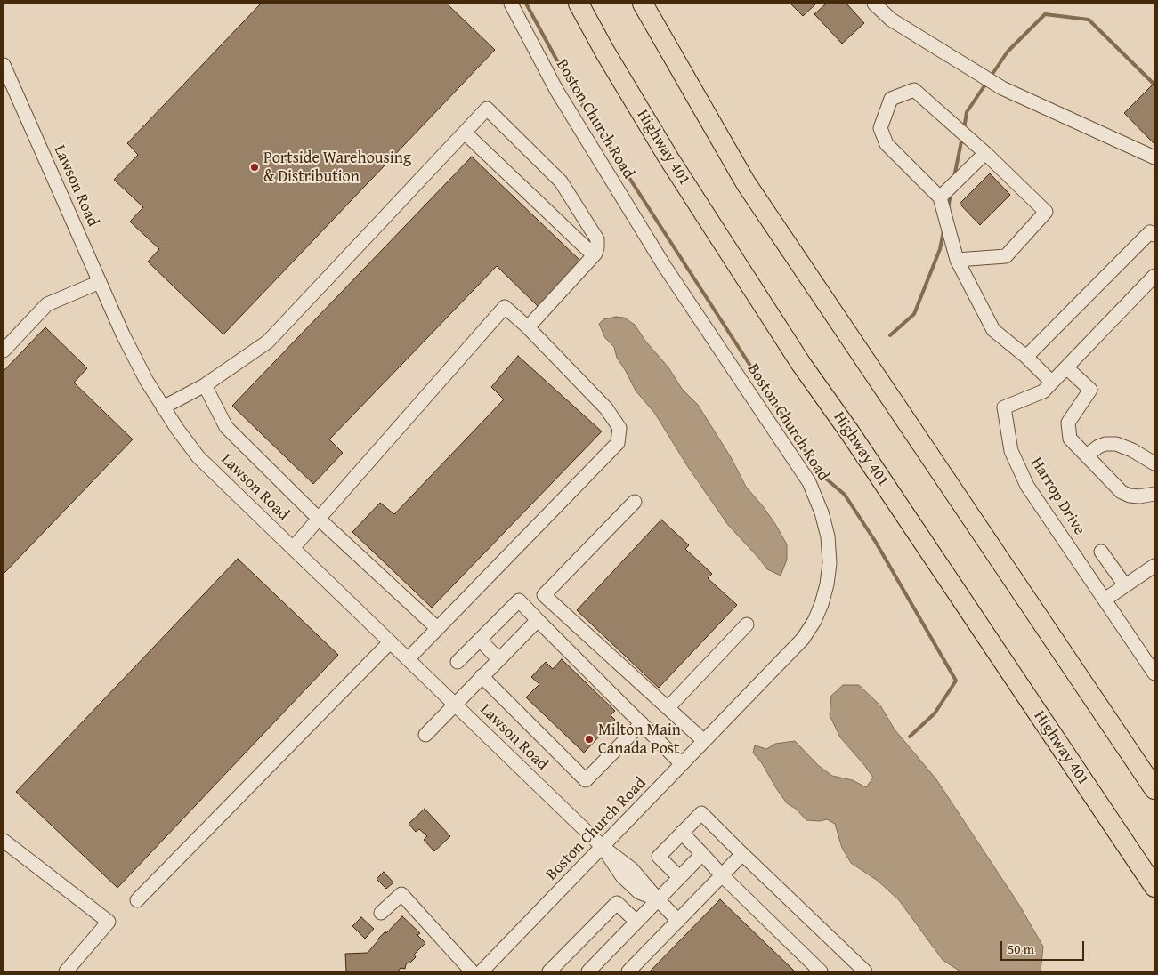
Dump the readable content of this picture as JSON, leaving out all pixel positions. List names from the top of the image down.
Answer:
{
  "streets": {
    "highway": ["Highway 401"],
    "street": ["Boston Church Road", "Lawson Road", "Harrop Drive"]
  },
  "crossings": [
    ["Boston Church Road", "Lawson Road"]
  ],
  "places": ["Portside Warehousing & Distribution", "Milton Main Canada Post"],
  "scale_bar": "50 m"
}
